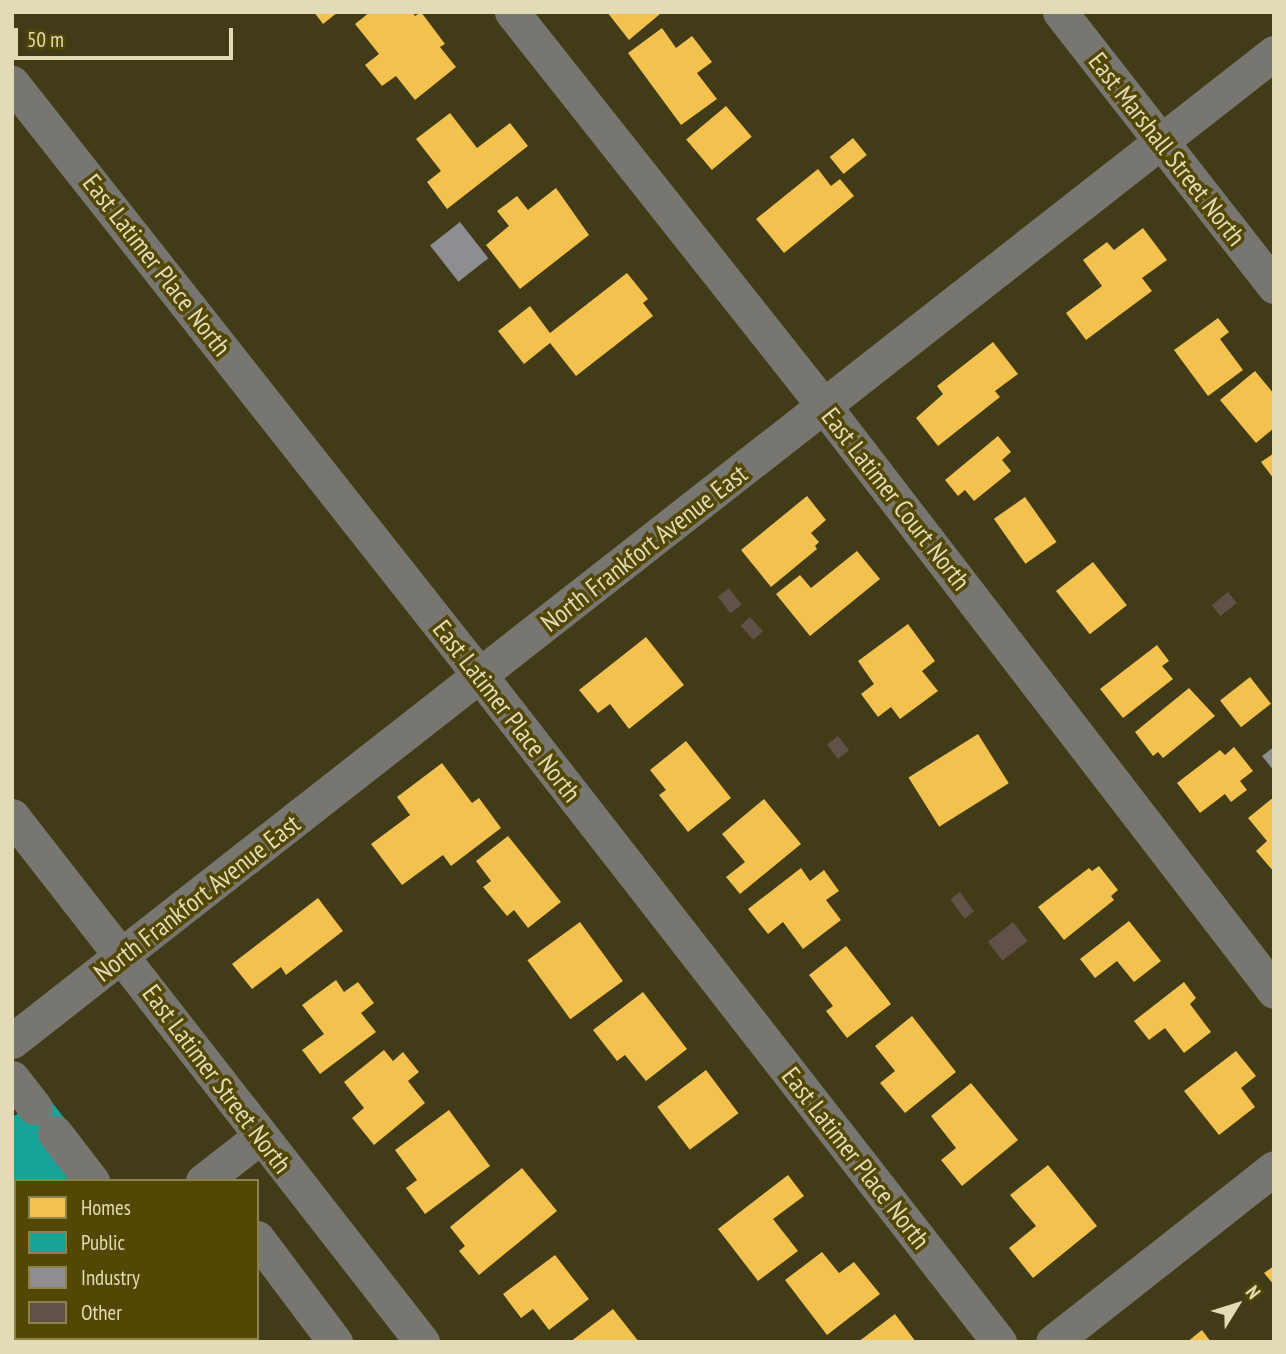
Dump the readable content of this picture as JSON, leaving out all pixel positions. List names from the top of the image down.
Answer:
{
  "streets": {
    "street": [
      "East Marshall Street North",
      "East Latimer Place North",
      "East Latimer Court North",
      "North Frankfort Avenue East",
      "East Latimer Street North"
    ]
  },
  "crossings": [
    ["East Marshall Street North", "North Frankfort Avenue East"],
    ["East Latimer Place North", "North Frankfort Avenue East"],
    ["East Latimer Court North", "North Frankfort Avenue East"],
    ["North Frankfort Avenue East", "East Latimer Street North"]
  ],
  "legend": [
    "Homes",
    "Public",
    "Industry",
    "Other"
  ],
  "scale_bar": "50 m",
  "north": "top right"
}
